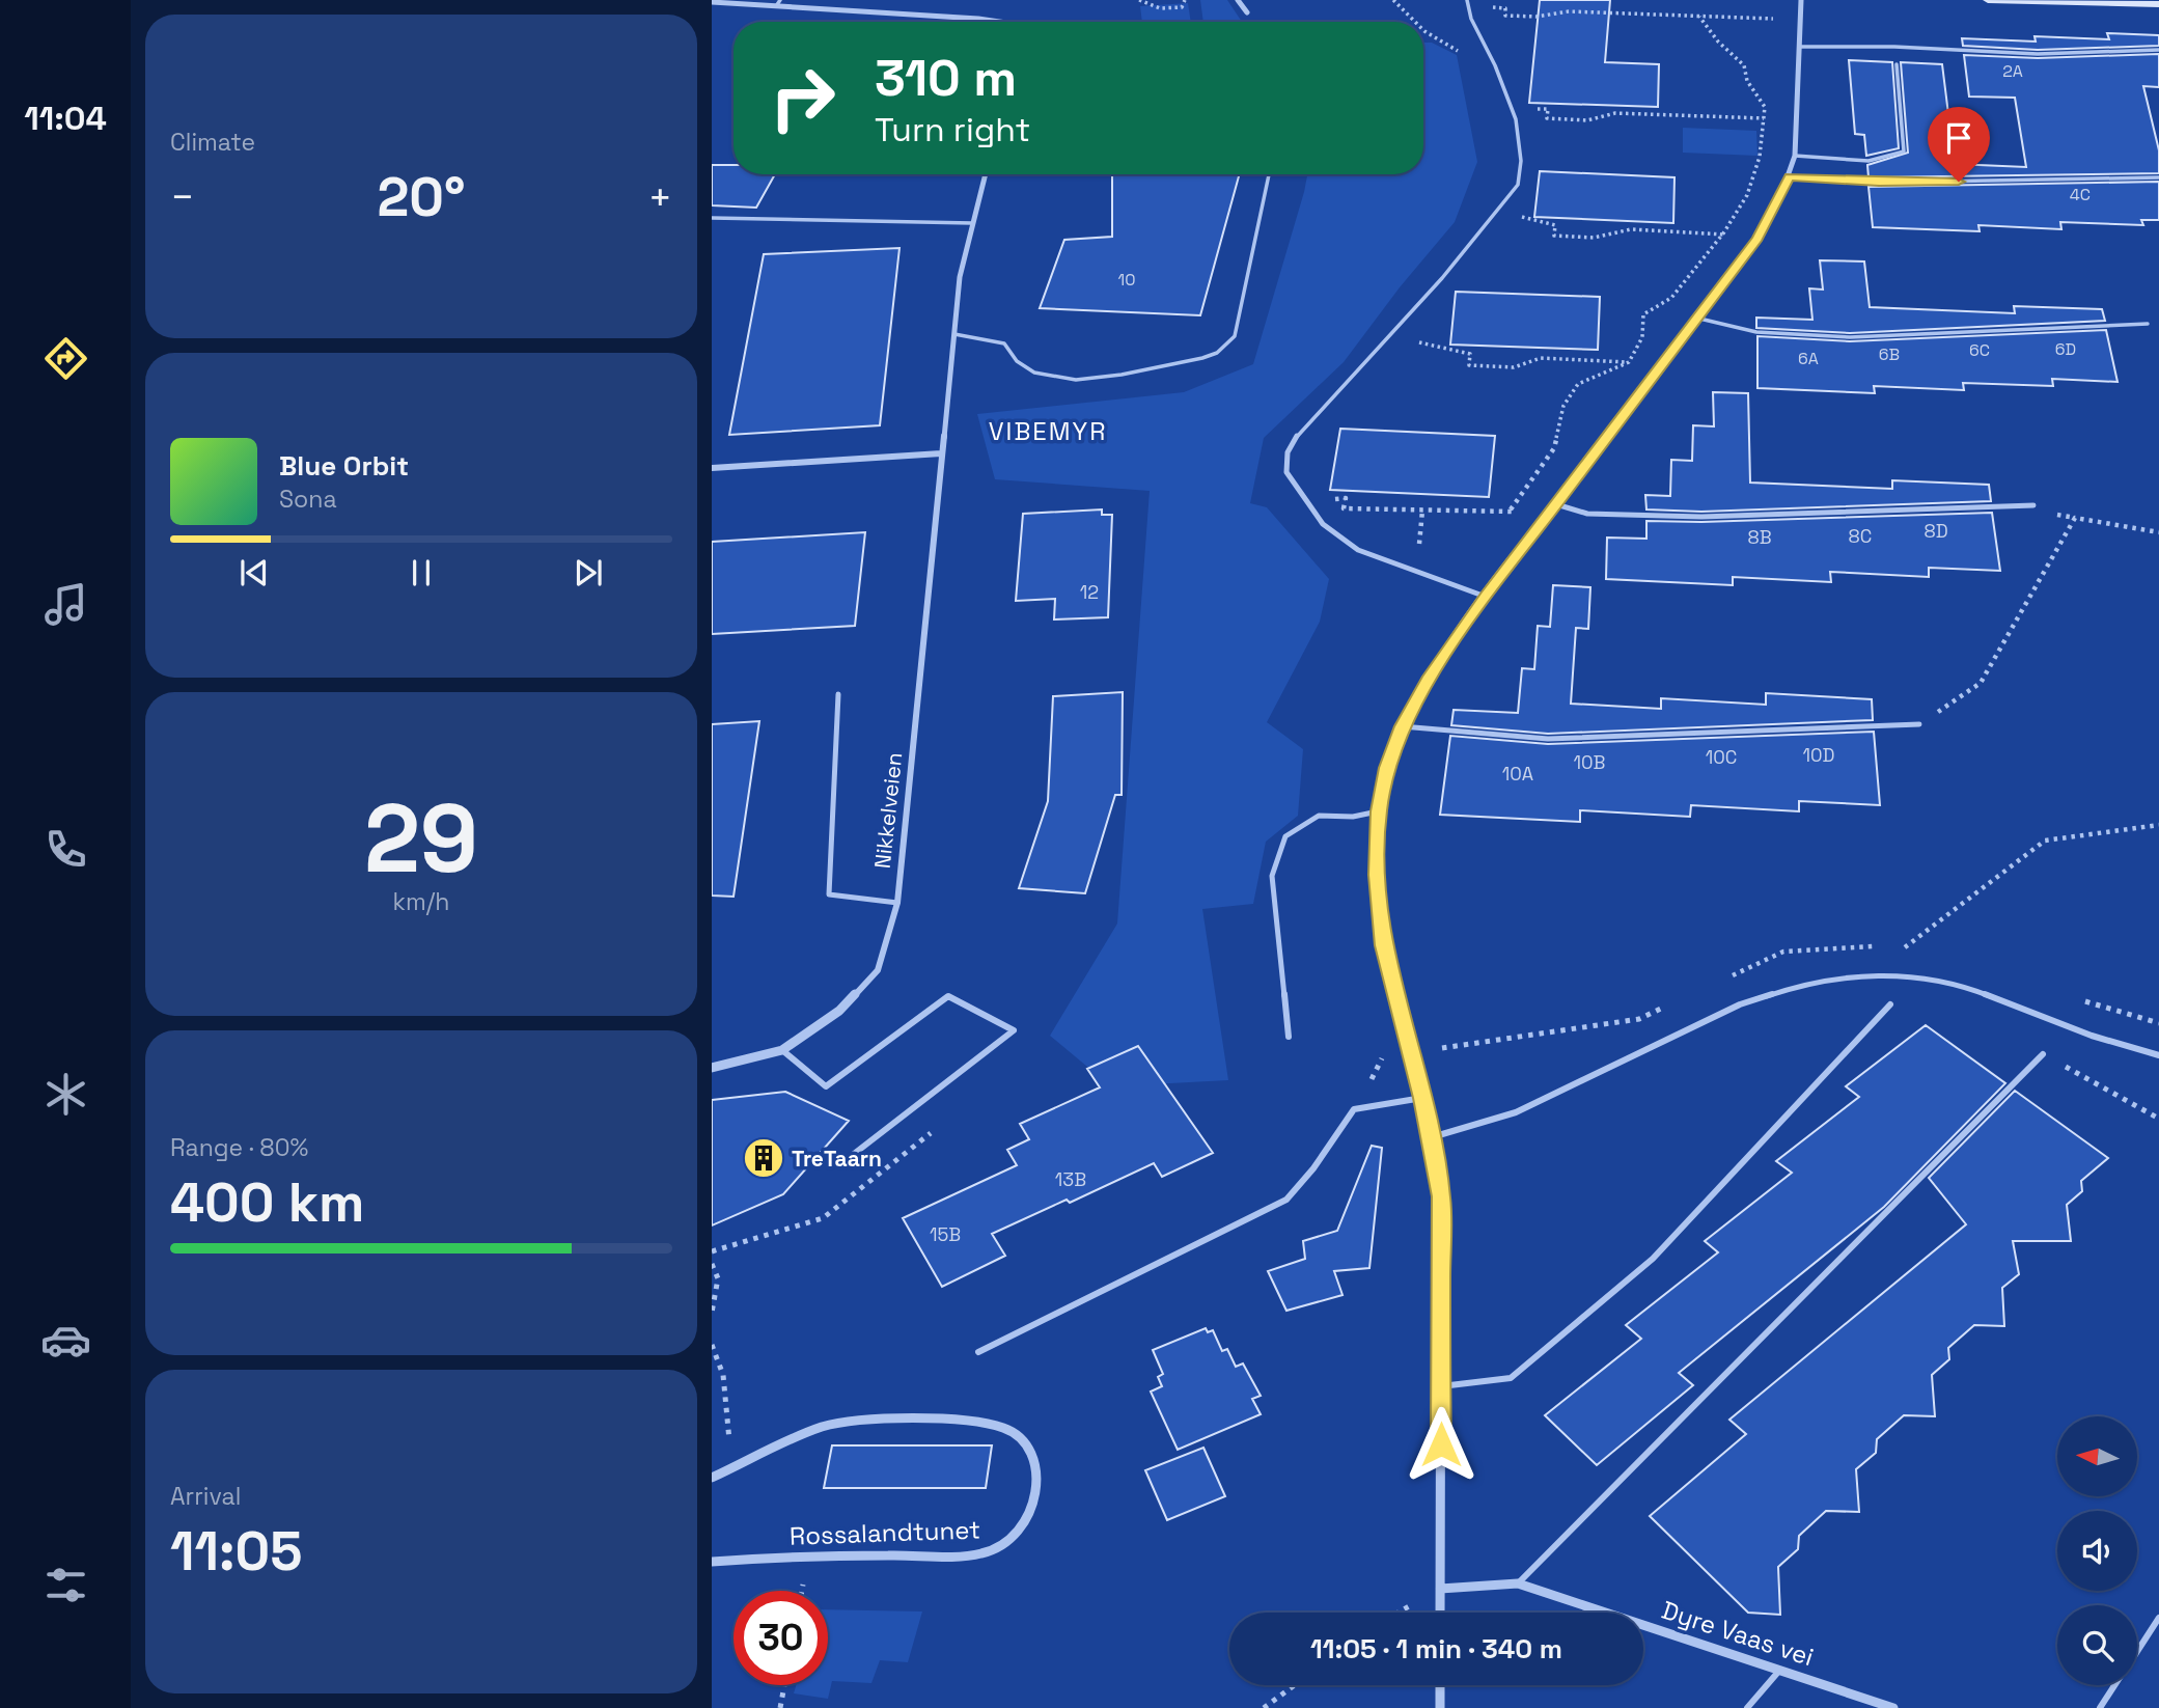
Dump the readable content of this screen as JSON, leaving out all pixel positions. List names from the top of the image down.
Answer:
{
  "streets": {
    "street": ["Nikkelveien", "Rossalandtunet", "Dyre Vaas vei"]
  },
  "districts": ["VIBEMYR"],
  "places": {
    "building": ["TreTaarn"]
  },
  "house_numbers": [
    "2A",
    "4C",
    "10",
    "6D",
    "6C",
    "6B",
    "6A",
    "8D",
    "8C",
    "8B",
    "12",
    "10D",
    "10C",
    "10B",
    "10A",
    "13B",
    "15B"
  ],
  "north": "left",
  "page": {
    "tabs": "11:04",
    "tile": [
      "Climate",
      ["29", "km/h"],
      ["Range · 80%", "400 km"],
      ["Arrival", "11:05"]
    ],
    "turn": ["310 m", "Turn right"],
    "heat": ["−", "20°", "+"],
    "song": ["Blue Orbit", "Sona"],
    "limit": "30",
    "trip": "11:05 · 1 min · 340 m"
  }
}
